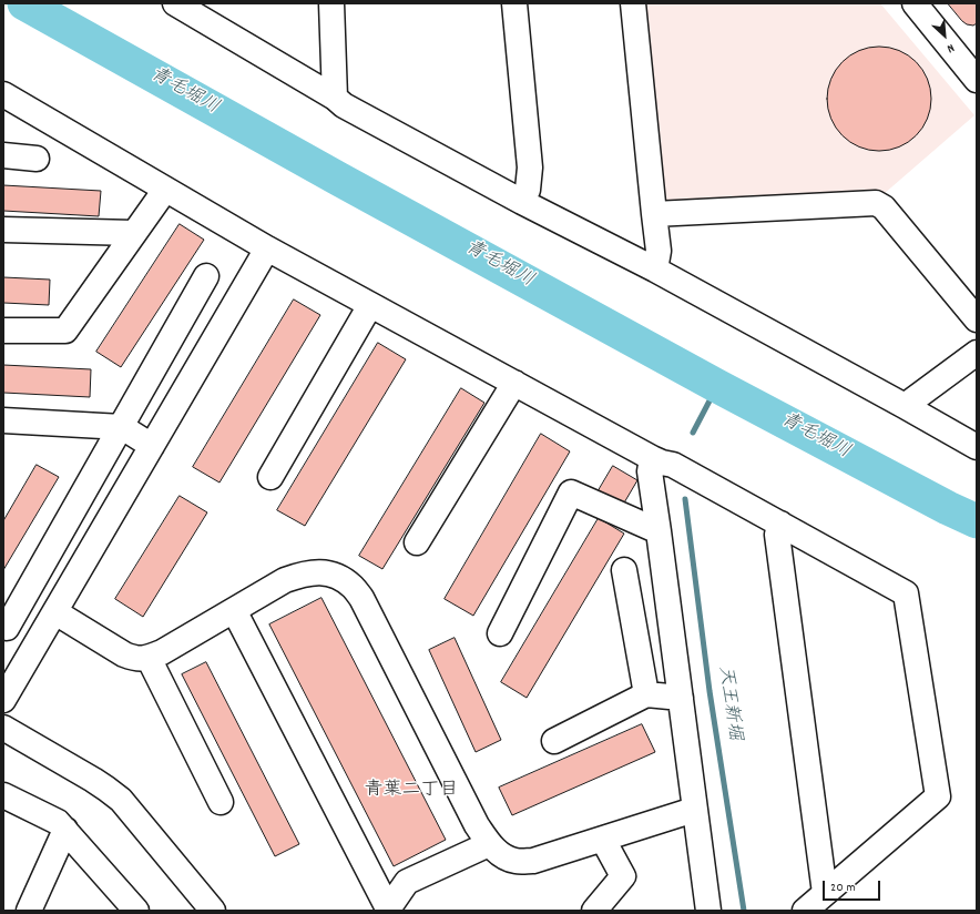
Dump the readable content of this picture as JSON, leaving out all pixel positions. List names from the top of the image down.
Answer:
{
  "districts": ["青葉二丁目"],
  "water": ["青毛堀川", "天王新堀"],
  "scale_bar": "20 m",
  "north": "bottom right"
}
